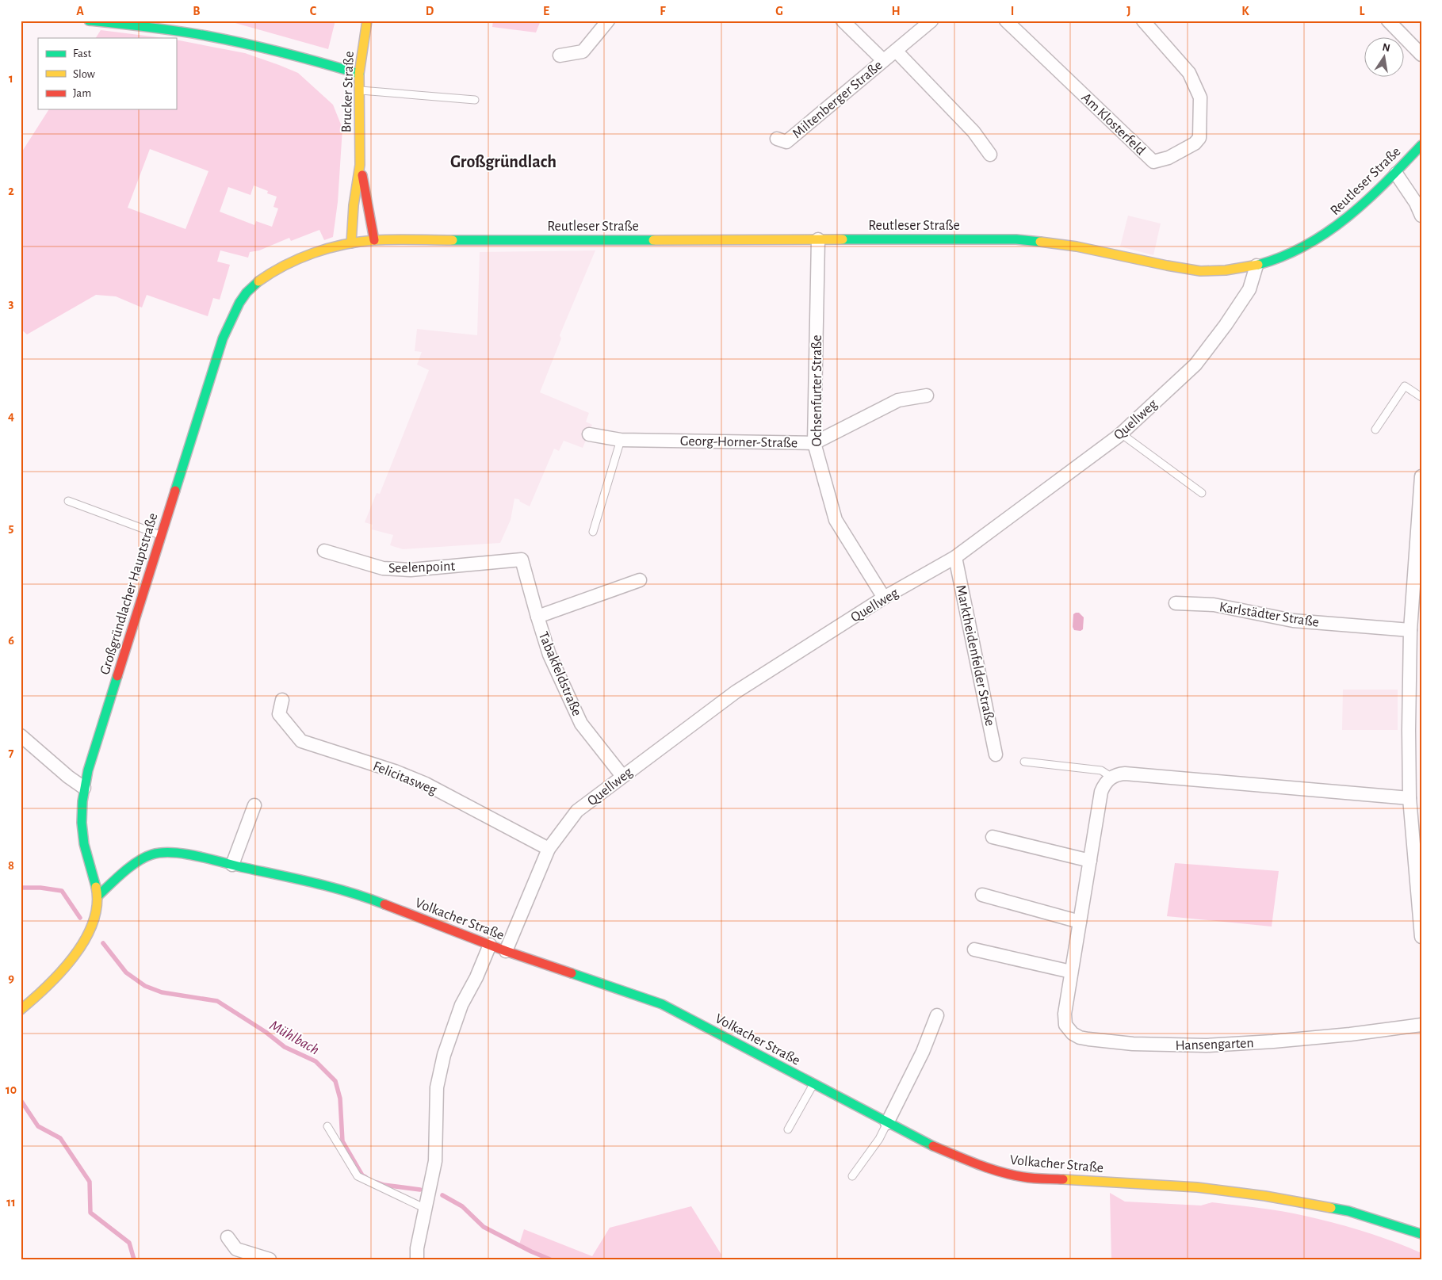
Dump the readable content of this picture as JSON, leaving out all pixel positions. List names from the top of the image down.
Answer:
{
  "streets": {
    "street": [
      "Brucker Straße",
      "Miltenberger Straße",
      "Am Klosterfeld",
      "Reutleser Straße",
      "Ochsenfurter Straße",
      "Quellweg",
      "Georg-Horner-Straße",
      "Seelenpoint",
      "Großgründlacher Hauptstraße",
      "Karlstädter Straße",
      "Marktheidenfelder Straße",
      "Tabakfeldstraße",
      "Felicitasweg",
      "Volkacher Straße",
      "Hansengarten"
    ]
  },
  "crossings": [
    ["Brucker Straße", "Reutleser Straße"],
    ["Brucker Straße", "Großgründlacher Hauptstraße"],
    ["Reutleser Straße", "Ochsenfurter Straße"],
    ["Reutleser Straße", "Quellweg"],
    ["Reutleser Straße", "Großgründlacher Hauptstraße"],
    ["Ochsenfurter Straße", "Quellweg"],
    ["Ochsenfurter Straße", "Georg-Horner-Straße"],
    ["Quellweg", "Marktheidenfelder Straße"],
    ["Quellweg", "Tabakfeldstraße"],
    ["Quellweg", "Felicitasweg"],
    ["Quellweg", "Volkacher Straße"],
    ["Seelenpoint", "Tabakfeldstraße"],
    ["Großgründlacher Hauptstraße", "Volkacher Straße"]
  ],
  "districts": ["Großgründlach"],
  "water": ["Mühlbach"],
  "legend": ["Fast", "Slow", "Jam"],
  "north": "top",
  "grid": {
    "columns": [
      "A",
      "B",
      "C",
      "D",
      "E",
      "F",
      "G",
      "H",
      "I",
      "J",
      "K",
      "L"
    ],
    "rows": [
      "1",
      "2",
      "3",
      "4",
      "5",
      "6",
      "7",
      "8",
      "9",
      "10",
      "11"
    ]
  }
}
